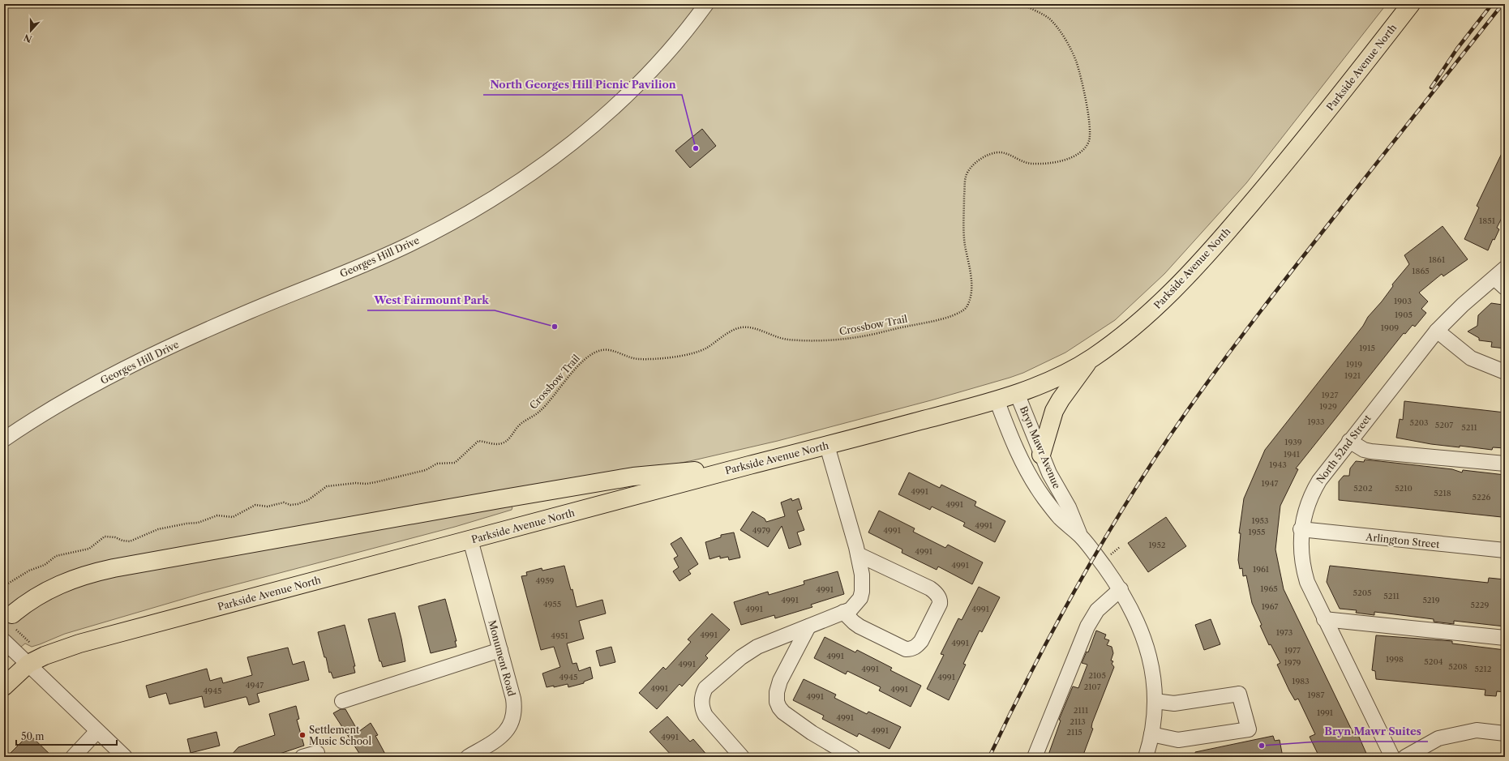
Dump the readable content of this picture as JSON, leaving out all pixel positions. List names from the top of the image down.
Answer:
{
  "streets": {
    "main road": ["Parkside Avenue North"],
    "street": [
      "Georges Hill Drive",
      "Bryn Mawr Avenue",
      "North 52nd Street",
      "Arlington Street",
      "Monument Road"
    ],
    "path": ["Crossbow Trail"]
  },
  "crossings": [
    ["Parkside Avenue North", "Bryn Mawr Avenue"],
    ["Parkside Avenue North", "Monument Road"],
    ["North 52nd Street", "Arlington Street"]
  ],
  "places": [
    "North Georges Hill Picnic Pavilion",
    "West Fairmount Park",
    "Settlement Music School",
    "Bryn Mawr Suites"
  ],
  "house_numbers": [
    "1851",
    "1861",
    "1865",
    "1903",
    "1905",
    "1909",
    "1915",
    "1919",
    "1921",
    "1927",
    "1929",
    "1933",
    "5203",
    "5207",
    "5211",
    "1939",
    "1941",
    "1943",
    "1947",
    "5202",
    "5210",
    "4991",
    "5218",
    "5226",
    "4991",
    "1953",
    "4991",
    "4979",
    "4991",
    "1955",
    "1952",
    "4991",
    "4991",
    "1961",
    "4959",
    "1965",
    "4991",
    "5205",
    "5211",
    "4991",
    "5219",
    "4955",
    "5229",
    "1967",
    "4991",
    "4991",
    "1973",
    "4991",
    "4951",
    "4991",
    "1977",
    "4991",
    "1998",
    "5204",
    "1979",
    "4991",
    "5208",
    "4991",
    "5212",
    "2105",
    "4945",
    "4991",
    "1983",
    "4947",
    "2107",
    "4991",
    "4991",
    "4945",
    "1987",
    "4991",
    "2111",
    "1991",
    "4991",
    "2113",
    "4991",
    "2115",
    "4991"
  ],
  "scale_bar": "50 m",
  "north": "bottom"
}
